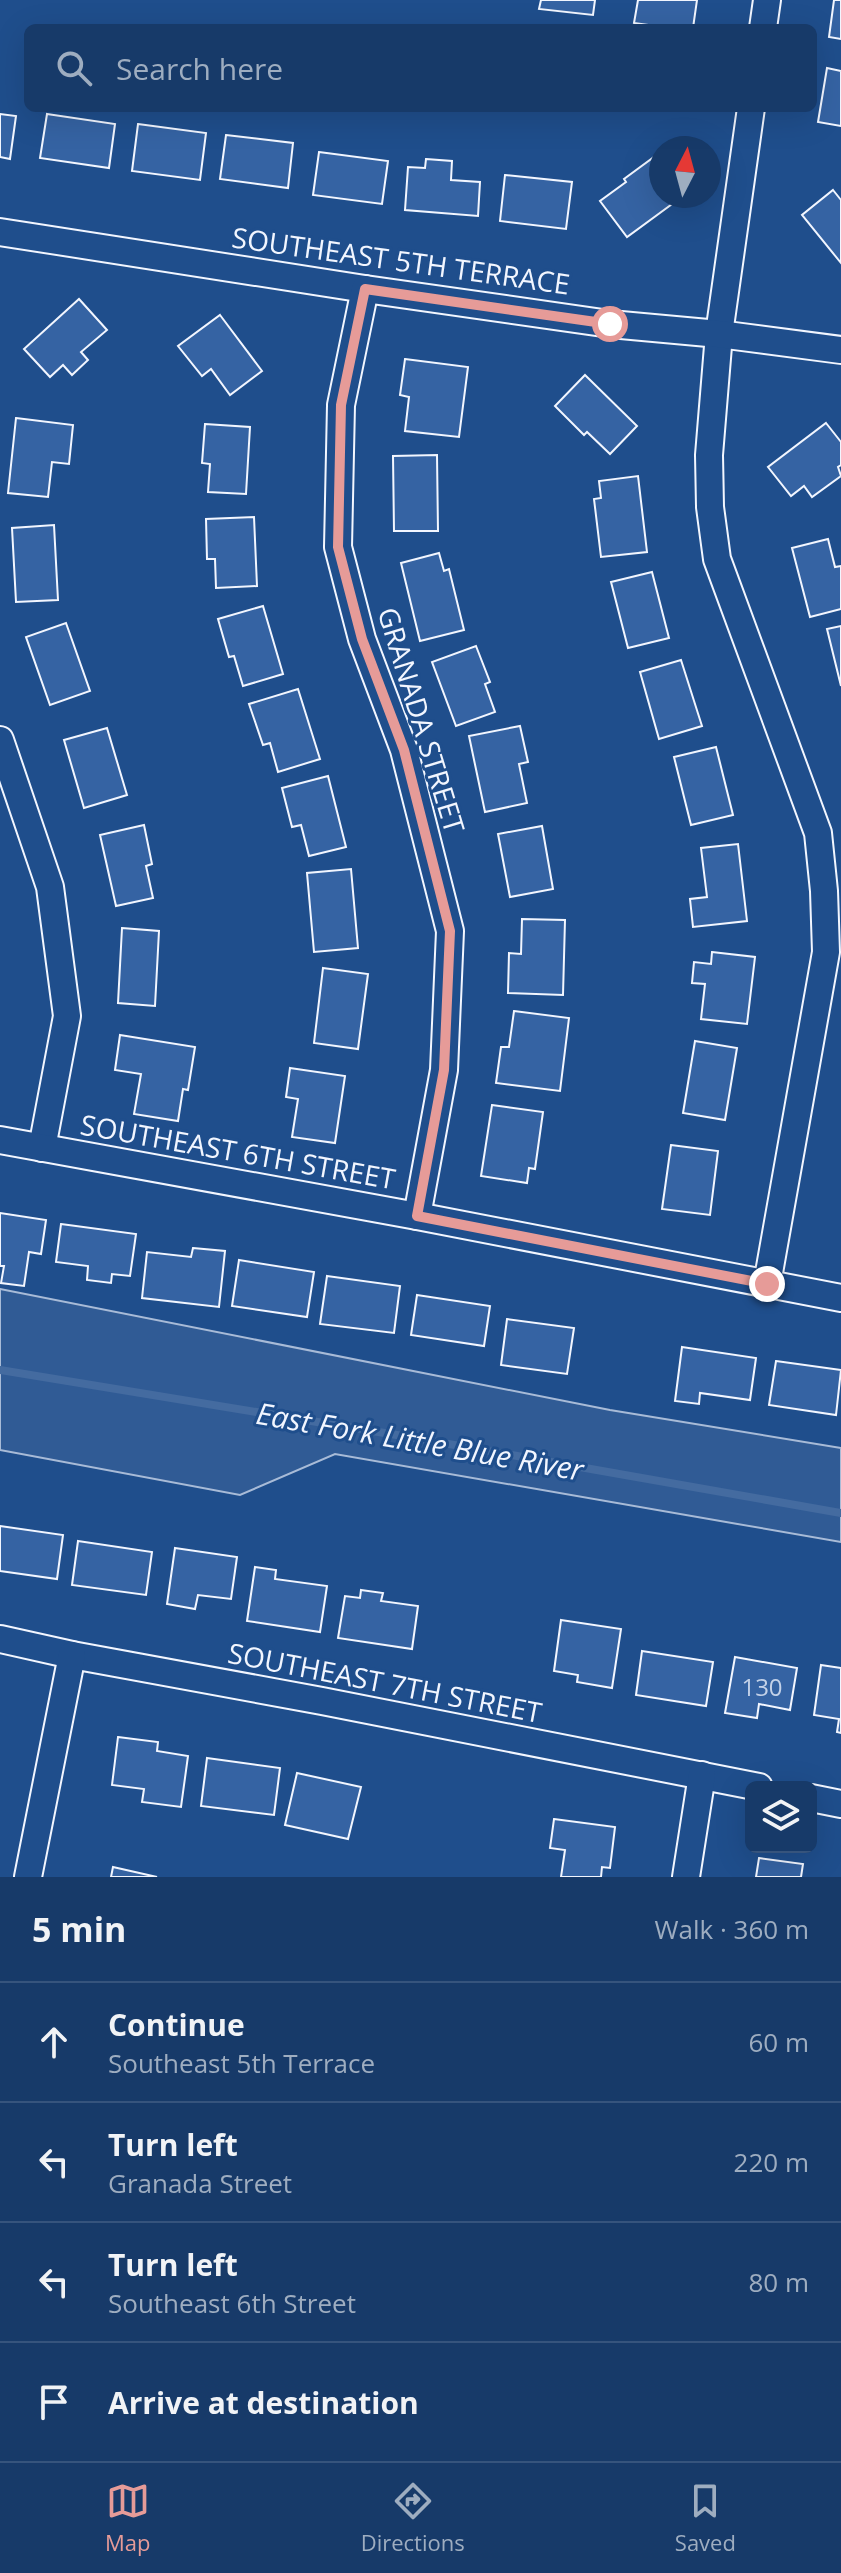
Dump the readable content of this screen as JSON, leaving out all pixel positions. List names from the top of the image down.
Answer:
{
  "streets": {
    "street": [
      "SOUTHEAST 5TH TERRACE",
      "GRANADA STREET",
      "SOUTHEAST 6TH STREET",
      "SOUTHEAST 7TH STREET"
    ]
  },
  "crossings": [
    ["SOUTHEAST 5TH TERRACE", "GRANADA STREET"],
    ["GRANADA STREET", "SOUTHEAST 6TH STREET"]
  ],
  "water": ["East Fork Little Blue River"],
  "house_numbers": ["130"],
  "north": "top",
  "page": {
    "search": "Search here",
    "heading": ["5 min", "Walk · 360 m"],
    "list": [
      ["Continue", "Southeast 5th Terrace", "60 m"],
      ["Turn left", "Granada Street", "220 m"],
      ["Turn left", "Southeast 6th Street", "80 m"],
      "Arrive at destination"
    ],
    "nav": ["Map", "Directions", "Saved"]
  }
}
